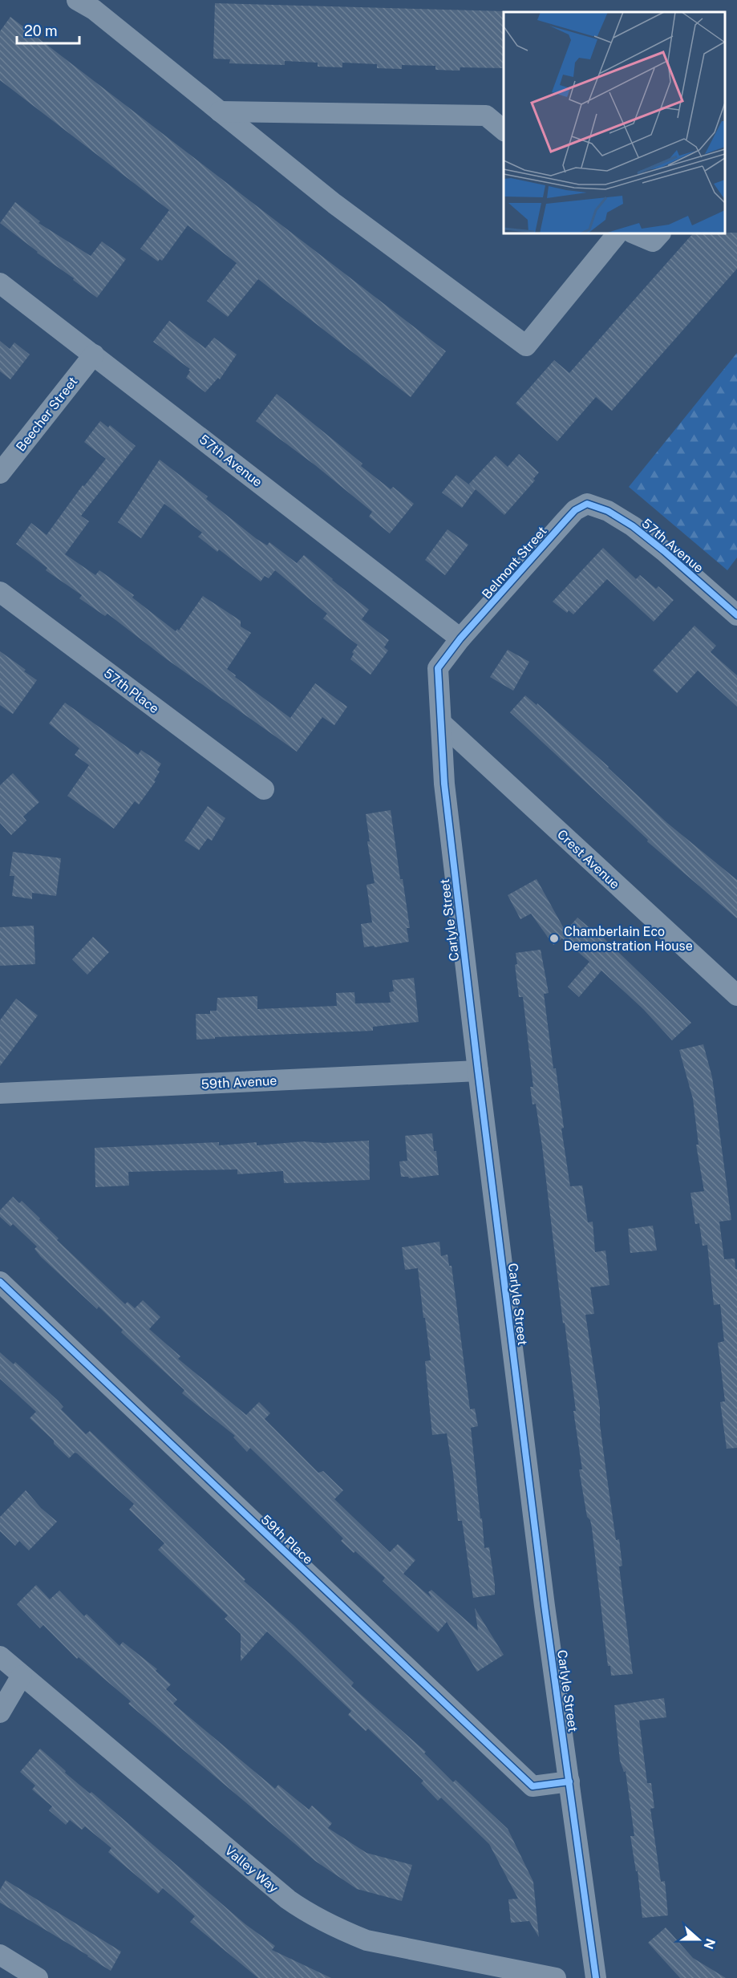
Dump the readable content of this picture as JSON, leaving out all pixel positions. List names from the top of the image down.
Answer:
{
  "streets": {
    "street": [
      "Beecher Street",
      "57th Avenue",
      "Belmont Street",
      "57th Place",
      "Crest Avenue",
      "Carlyle Street",
      "59th Avenue",
      "59th Place",
      "Valley Way"
    ]
  },
  "crossings": [
    ["Beecher Street", "57th Avenue"],
    ["57th Avenue", "Belmont Street"],
    ["57th Avenue", "Carlyle Street"],
    ["Belmont Street", "Carlyle Street"],
    ["Crest Avenue", "Carlyle Street"],
    ["Carlyle Street", "59th Avenue"],
    ["Carlyle Street", "59th Place"]
  ],
  "places": ["Chamberlain Eco Demonstration House"],
  "scale_bar": "20 m",
  "north": "right"
}
